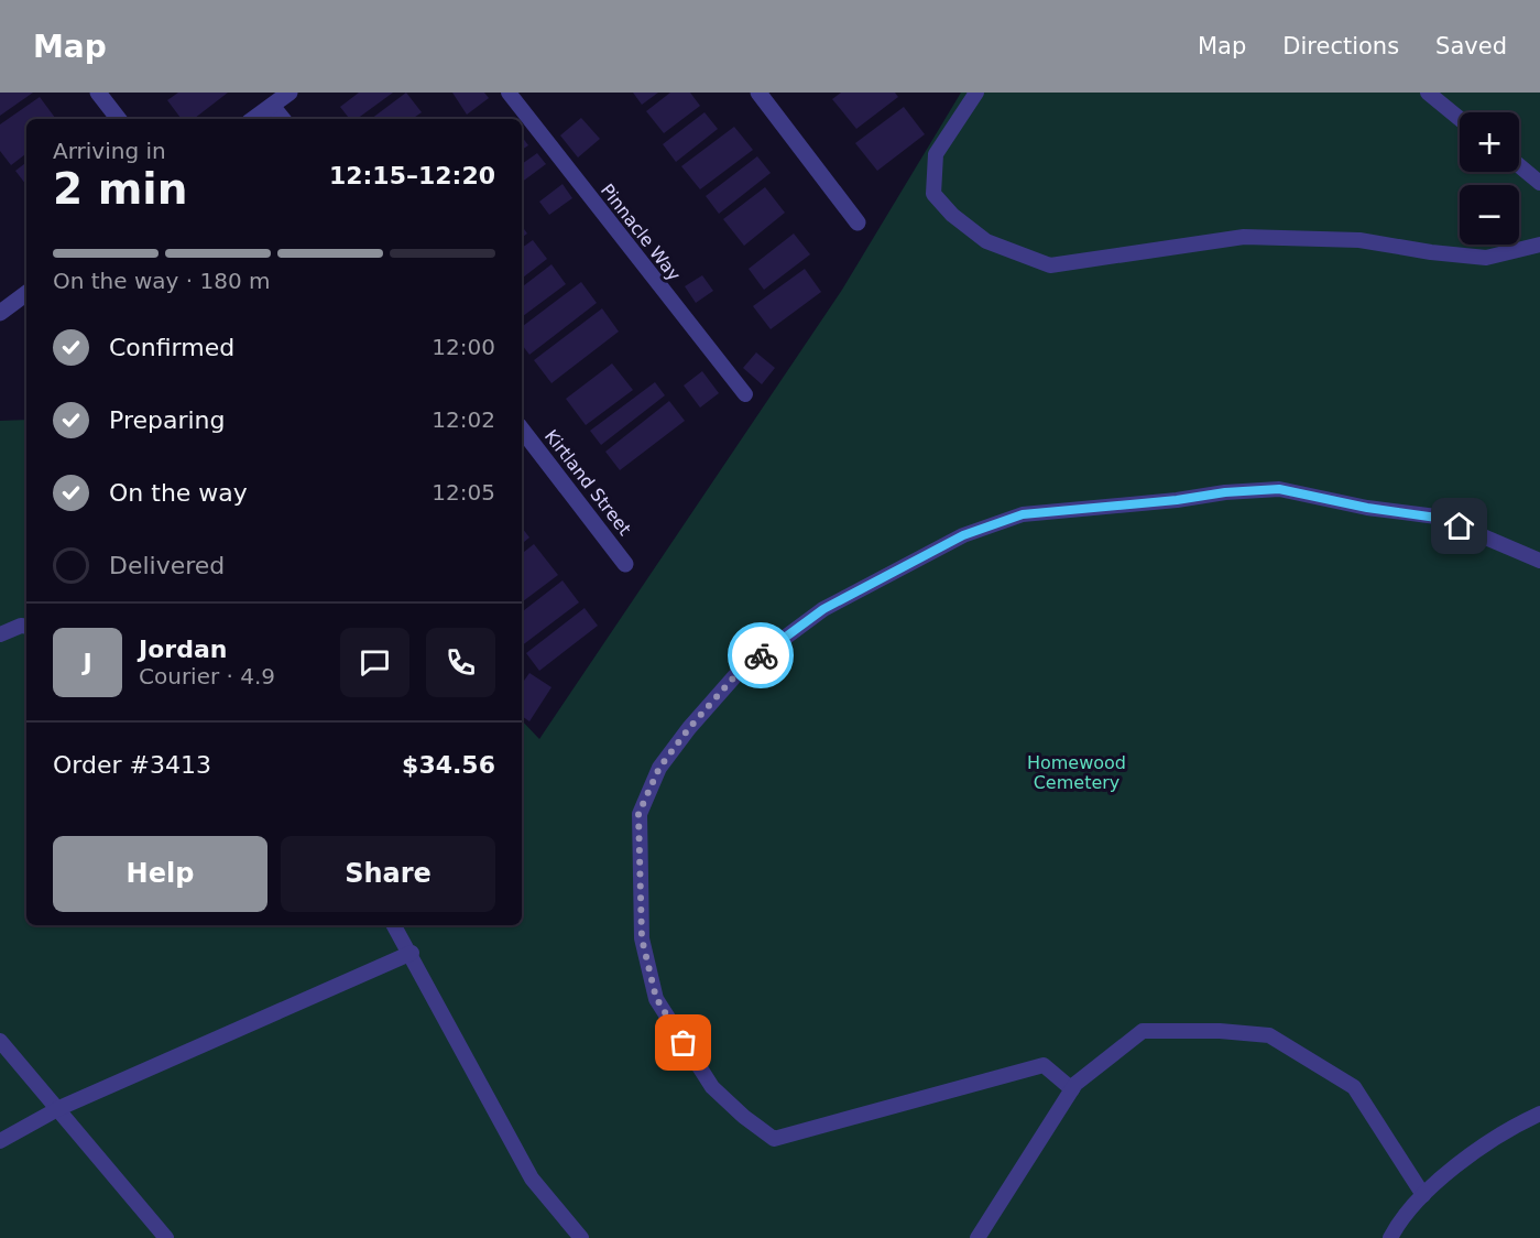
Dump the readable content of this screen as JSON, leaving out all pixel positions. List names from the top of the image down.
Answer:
{
  "streets": {
    "street": ["Kirtland Street"],
    "lane": ["Pinnacle Way"]
  },
  "parks": ["Homewood Cemetery"],
  "page": {
    "header": "Map",
    "nav": ["Map", "Directions", "Saved"],
    "map_buttons": ["+", "−"],
    "heading": ["2 min", "Arriving in", "12:15–12:20"],
    "panel": [
      "Jordan",
      "Courier · 4.9",
      "Order #3413",
      "$34.56"
    ],
    "bar": "On the way · 180 m",
    "list": [
      ["Confirmed", "12:00"],
      ["Preparing", "12:02"],
      ["On the way", "12:05"],
      "Delivered"
    ],
    "round": "J",
    "buttons": ["Help", "Share"]
  }
}
